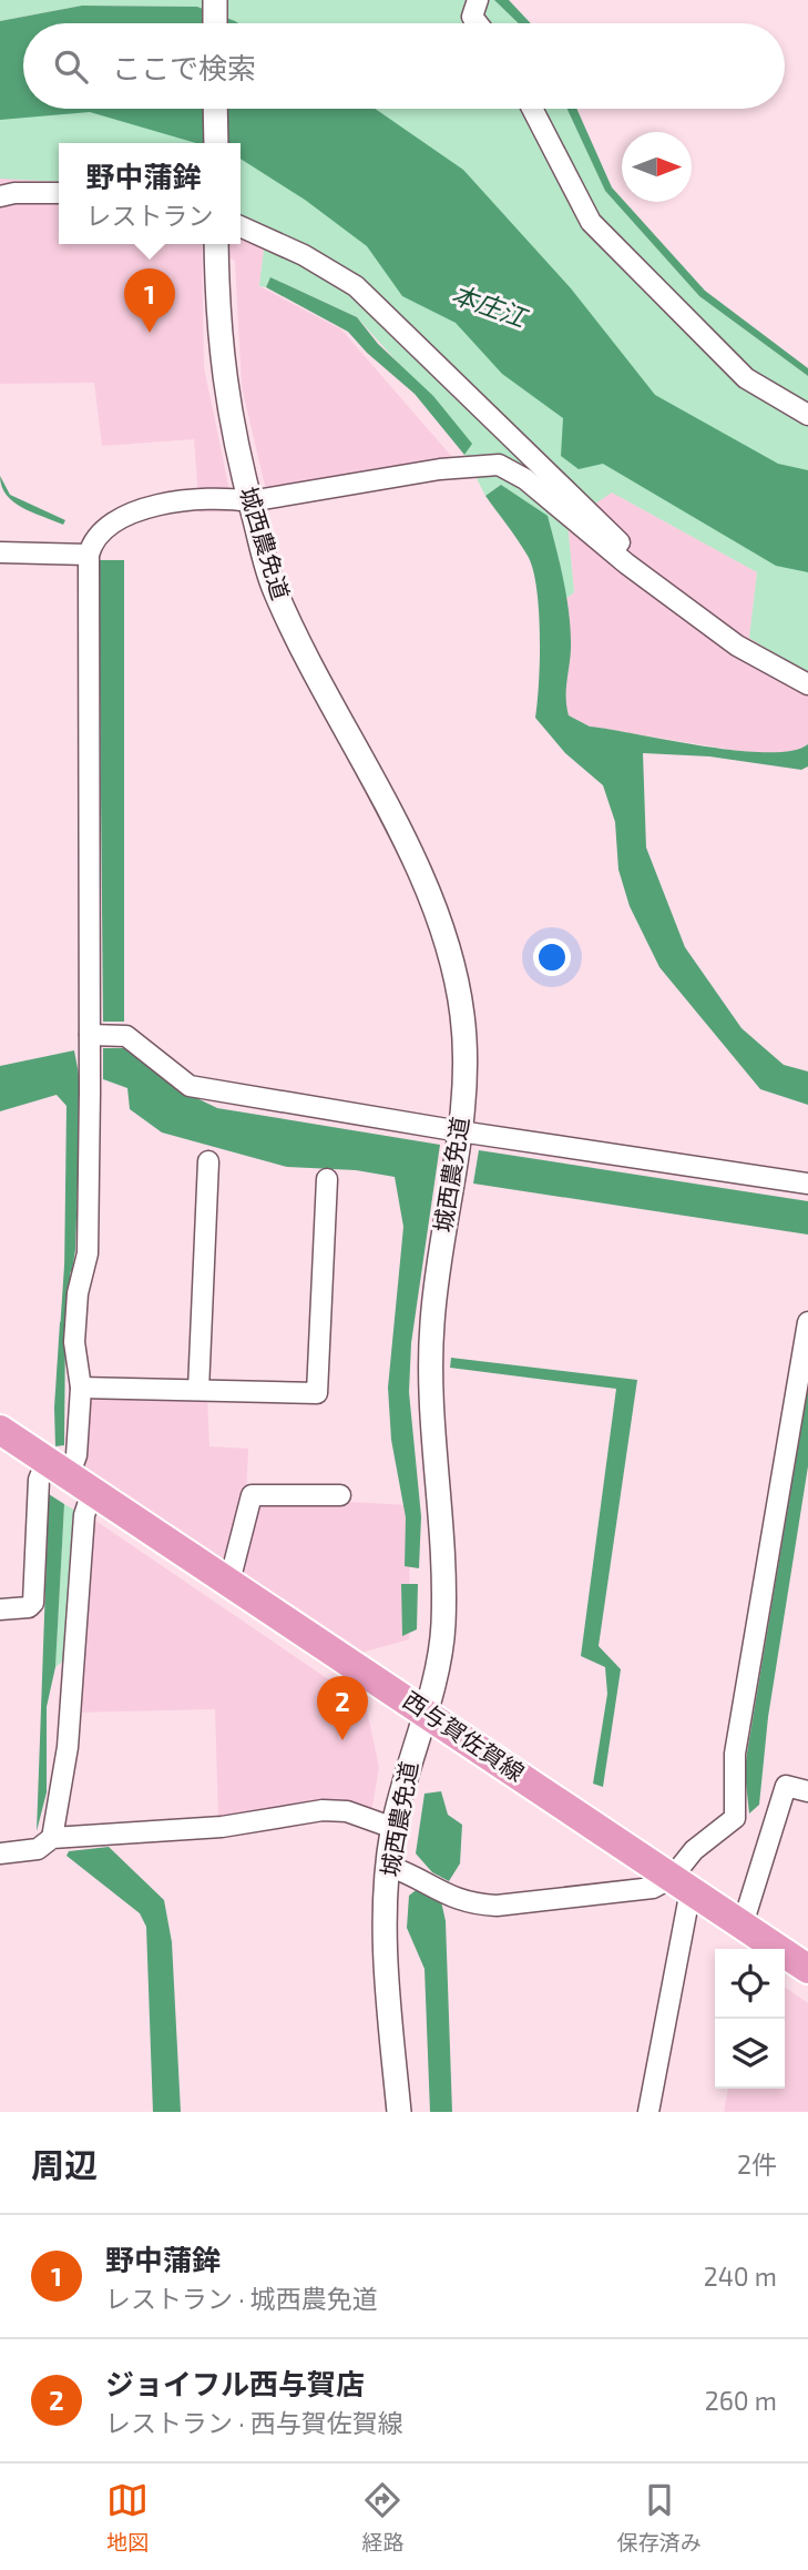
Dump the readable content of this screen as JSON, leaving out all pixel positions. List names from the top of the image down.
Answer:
{
  "streets": {
    "main road": ["西与賀佐賀線"],
    "street": ["城西農免道"]
  },
  "crossings": [
    ["城西農免道", "西与賀佐賀線"]
  ],
  "water": ["本庄江"],
  "north": "right",
  "page": {
    "search": "ここで検索",
    "popup": ["野中蒲鉾", "レストラン"],
    "pins": ["1", "2"],
    "heading": ["周辺", "2件"],
    "list": [
      {
        "mark": "1",
        "name": "野中蒲鉾",
        "note": "レストラン · 城西農免道",
        "value": "240 m"
      },
      {
        "mark": "2",
        "name": "ジョイフル西与賀店",
        "note": "レストラン · 西与賀佐賀線",
        "value": "260 m"
      }
    ],
    "nav": ["地図", "経路", "保存済み"]
  }
}
